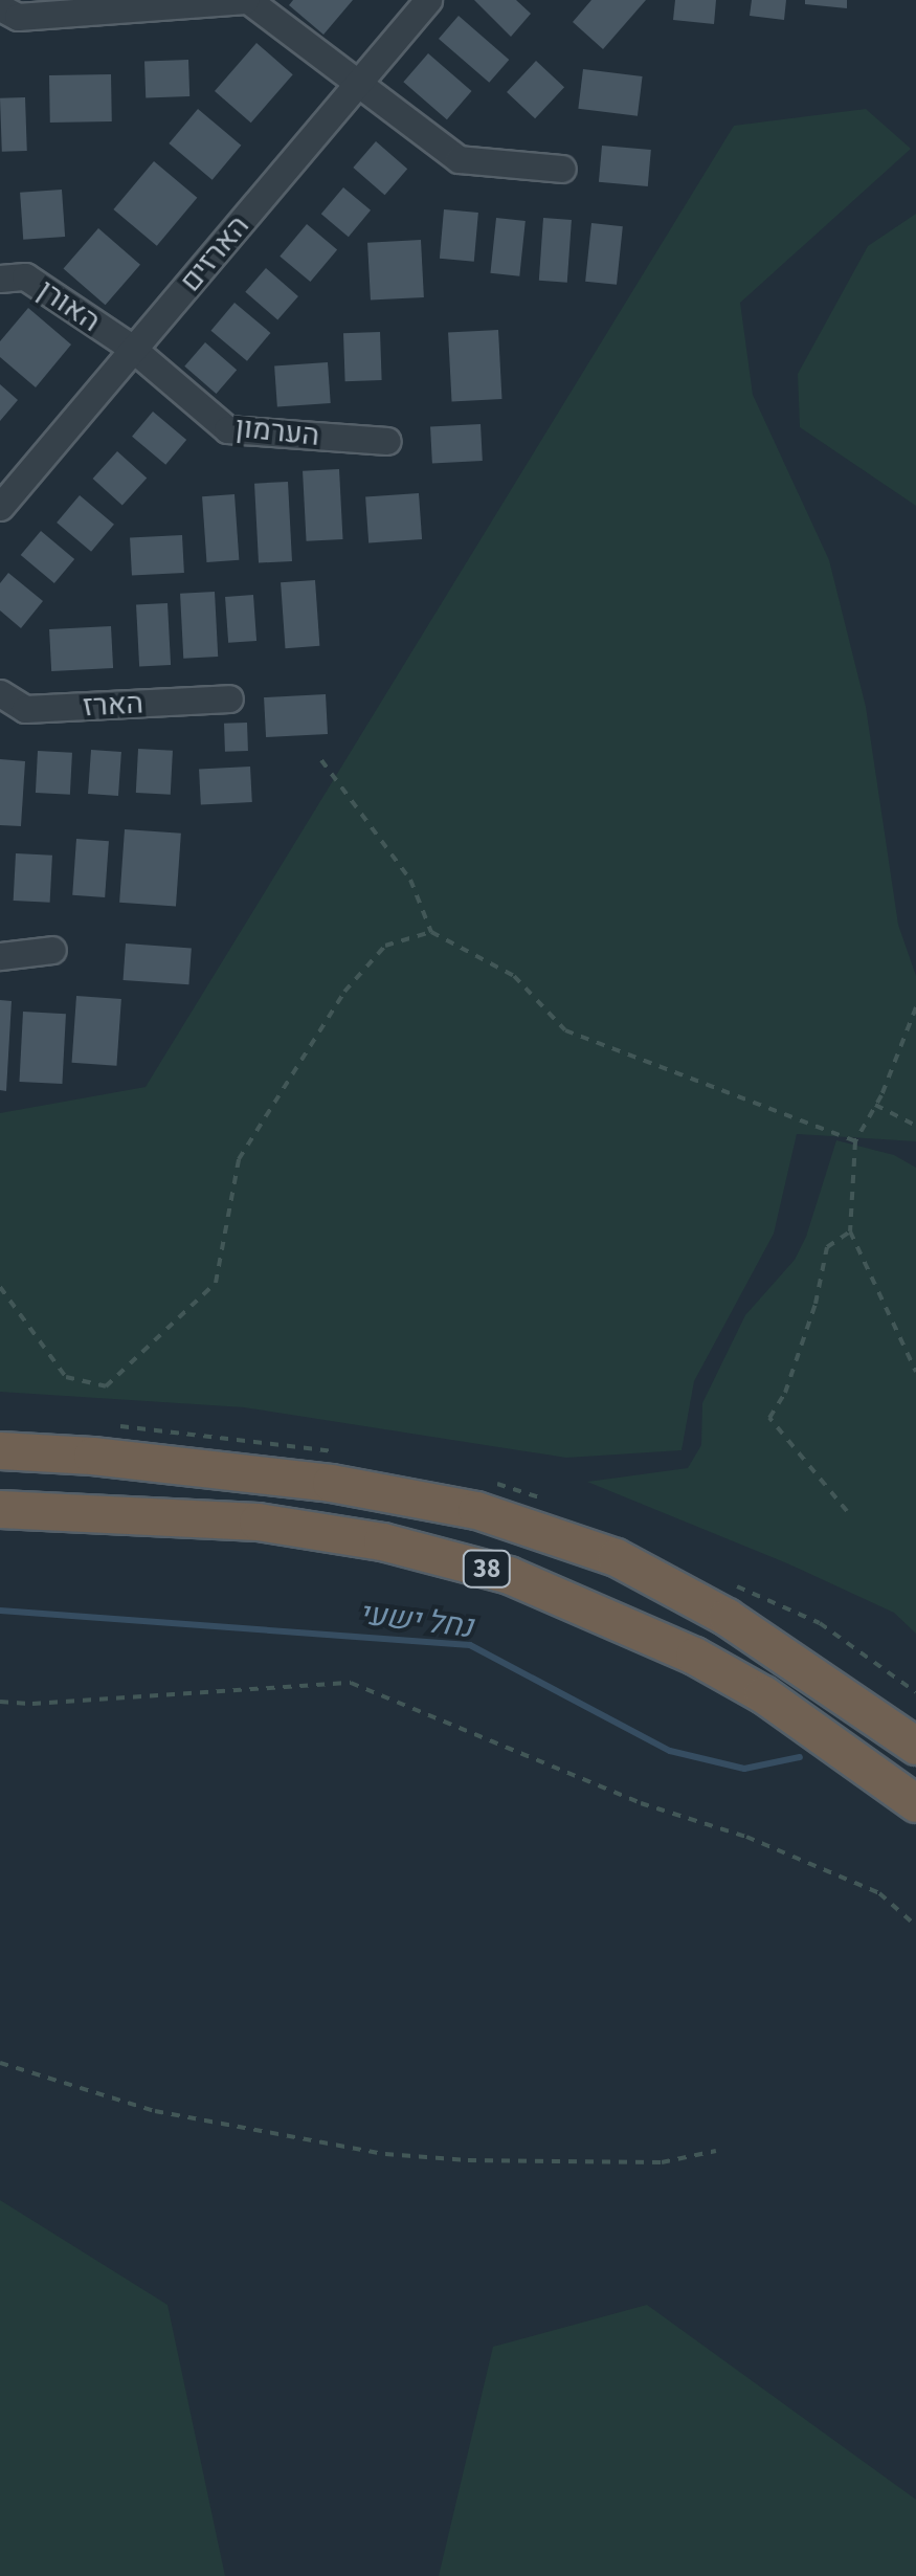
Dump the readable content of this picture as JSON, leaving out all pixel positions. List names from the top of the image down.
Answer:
{
  "streets": {
    "highway": ["38"],
    "street": [
      "הארזים",
      "האורן",
      "הערמון",
      "הארז"
    ]
  },
  "crossings": [
    ["הארזים", "האורן"],
    ["הארזים", "הערמון"],
    ["האורן", "הערמון"]
  ],
  "water": ["נחל ישעי"]
}
